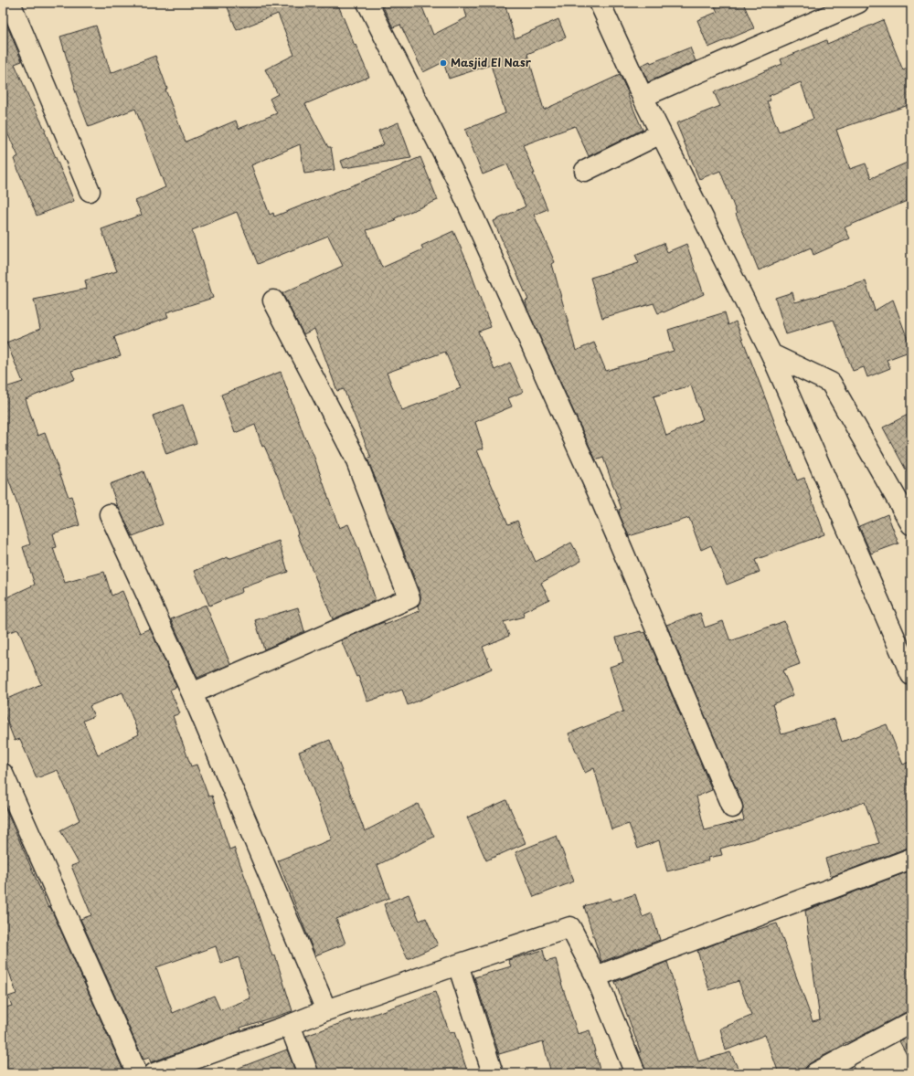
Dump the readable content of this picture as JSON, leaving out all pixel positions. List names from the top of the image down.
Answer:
{
  "places": ["Masjid El Nasr"]
}
